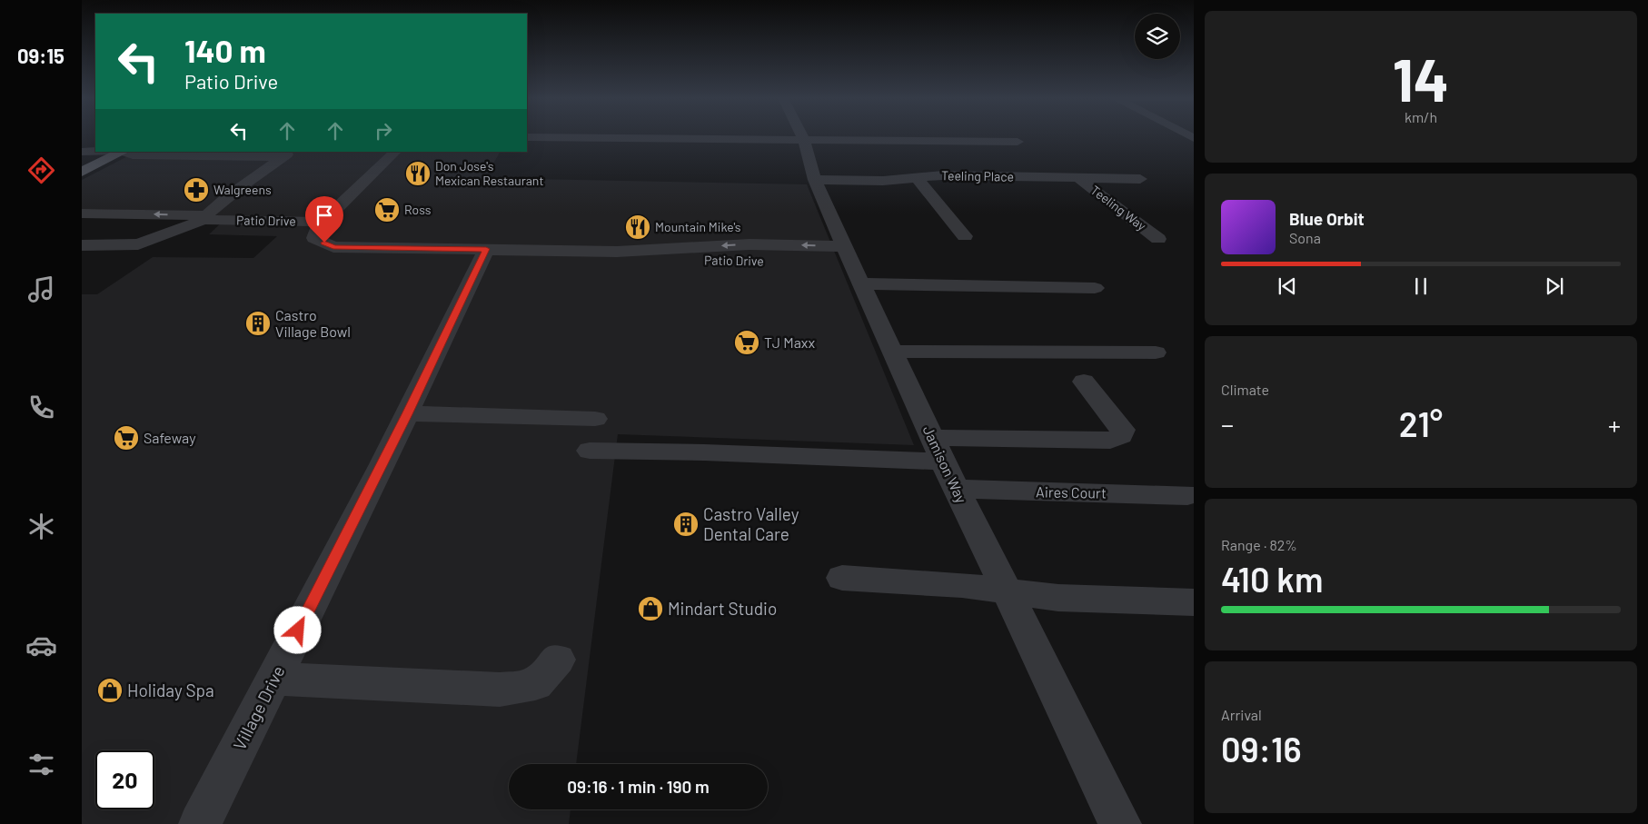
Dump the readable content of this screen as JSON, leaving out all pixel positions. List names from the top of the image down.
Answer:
{
  "streets": {
    "street": [
      "Teeling Place",
      "Teeling Way",
      "Patio Drive",
      "Jamison Way",
      "Aires Court",
      "Village Drive"
    ]
  },
  "crossings": [
    ["Teeling Place", "Teeling Way"],
    ["Teeling Place", "Jamison Way"],
    ["Patio Drive", "Jamison Way"],
    ["Patio Drive", "Village Drive"],
    ["Jamison Way", "Aires Court"]
  ],
  "places": {
    "restaurant": ["Don Jose's Mexican Restaurant", "Mountain Mike's"],
    "pharmacy": ["Walgreens"],
    "supermarket": ["Ross", "TJ Maxx", "Safeway"],
    "building": ["Castro Village Bowl", "Castro Valley Dental Care"],
    "shop": ["Mindart Studio", "Holiday Spa"]
  },
  "page": {
    "tabs": "09:15",
    "tile": [
      ["14", "km/h"],
      "Climate",
      ["Range · 82%", "410 km"],
      ["Arrival", "09:16"]
    ],
    "turn": ["140 m", "Patio Drive"],
    "song": ["Blue Orbit", "Sona"],
    "heat": ["−", "21°", "+"],
    "limit": "20",
    "trip": "09:16 · 1 min · 190 m"
  }
}
